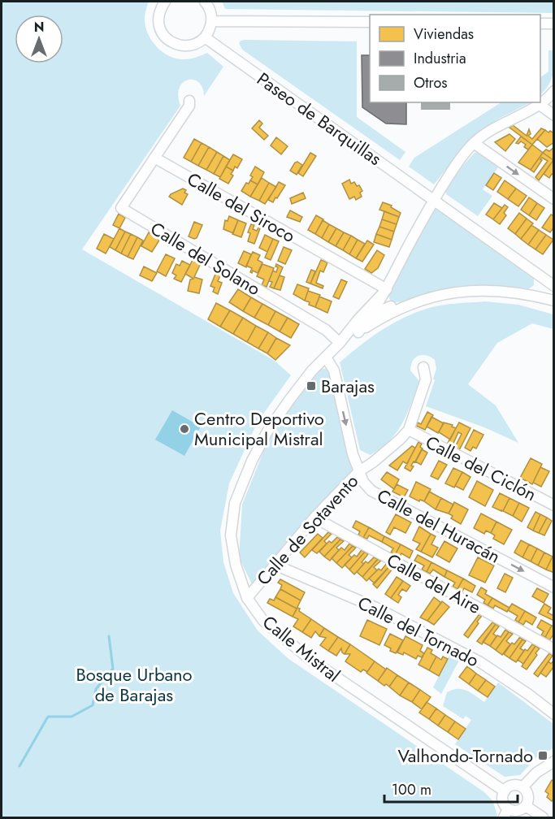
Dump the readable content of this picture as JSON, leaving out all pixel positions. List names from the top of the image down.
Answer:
{
  "streets": {
    "street": [
      "Paseo de Barquillas",
      "Calle del Siroco",
      "Calle del Solano",
      "Calle del Ciclón",
      "Calle del Huracán",
      "Calle de Sotavento",
      "Calle del Aire",
      "Calle del Tornado",
      "Calle Mistral"
    ]
  },
  "crossings": [
    ["Calle del Siroco", "Calle del Solano"],
    ["Calle del Siroco", "Calle Mistral"],
    ["Calle del Solano", "Calle Mistral"],
    ["Calle del Ciclón", "Calle de Sotavento"],
    ["Calle del Huracán", "Calle de Sotavento"],
    ["Calle del Huracán", "Calle Mistral"],
    ["Calle de Sotavento", "Calle del Aire"],
    ["Calle de Sotavento", "Calle del Tornado"],
    ["Calle de Sotavento", "Calle Mistral"]
  ],
  "one_way": ["Calle del Huracán"],
  "parks": ["Bosque Urbano de Barajas"],
  "places": {
    "transit": ["Barajas", "Valhondo-Tornado"],
    "other": ["Centro Deportivo Municipal Mistral"]
  },
  "legend": ["Viviendas", "Industria", "Otros"],
  "scale_bar": "100 m",
  "north": "top"
}
